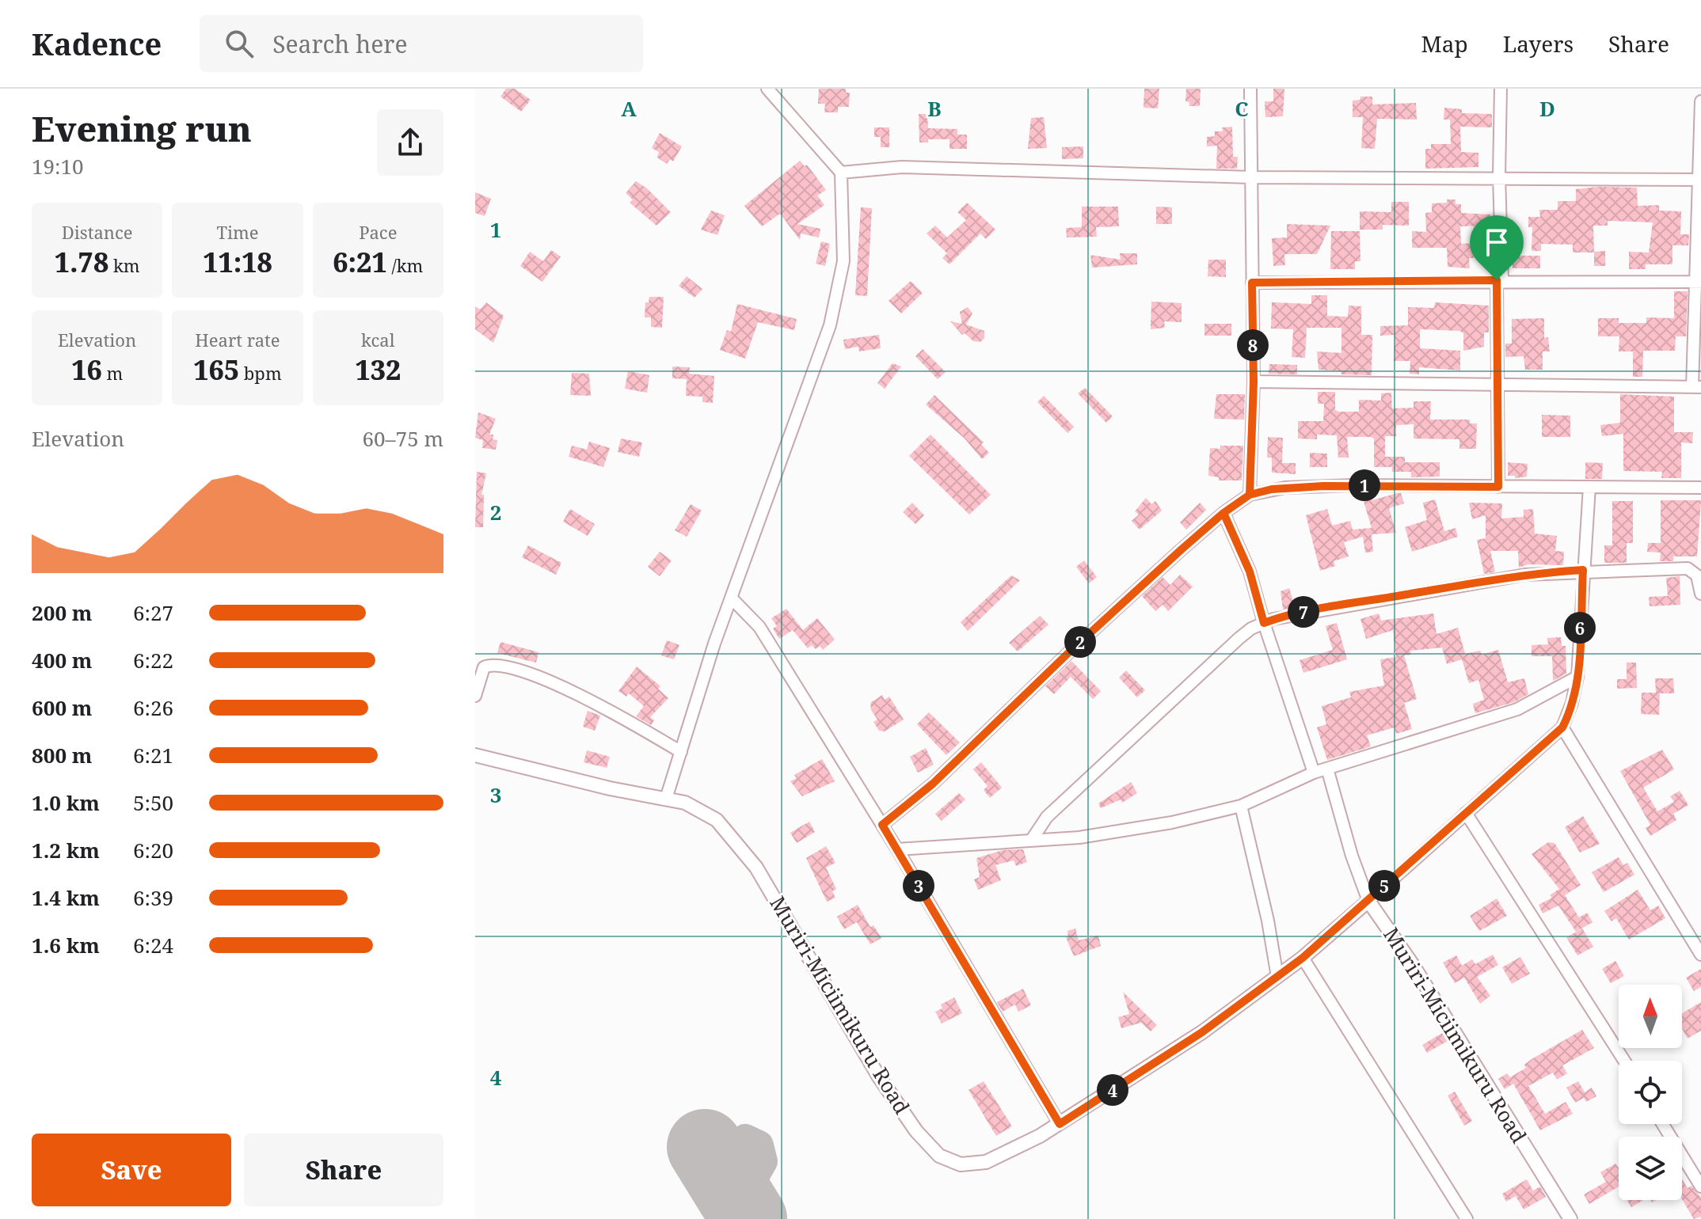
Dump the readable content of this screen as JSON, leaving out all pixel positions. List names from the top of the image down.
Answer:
{
  "streets": {
    "street": ["Muriri-Miciimikuru Road"]
  },
  "north": "top",
  "page": {
    "header": "Kadence",
    "search": "Search here",
    "nav": ["Map", "Layers", "Share"],
    "heading": ["Evening run", "19:10"],
    "stats": [
      ["Distance", "1.78 km"],
      ["Time", "11:18"],
      ["Pace", "6:21 /km"],
      ["Elevation", "16 m"],
      ["Heart rate", "165 bpm"],
      ["kcal", "132"]
    ],
    "pins": [
      "8",
      "1",
      "7",
      "6",
      "2",
      "3",
      "5",
      "4"
    ],
    "chart": ["Elevation", "60–75 m"],
    "list": [
      {
        "name": "200 m",
        "note": "6:27"
      },
      {
        "name": "400 m",
        "note": "6:22"
      },
      {
        "name": "600 m",
        "note": "6:26"
      },
      {
        "name": "800 m",
        "note": "6:21"
      },
      {
        "name": "1.0 km",
        "note": "5:50"
      },
      {
        "name": "1.2 km",
        "note": "6:20"
      },
      {
        "name": "1.4 km",
        "note": "6:39"
      },
      {
        "name": "1.6 km",
        "note": "6:24"
      }
    ],
    "buttons": ["Save", "Share"]
  },
  "grid": {
    "columns": [
      "A",
      "B",
      "C",
      "D"
    ],
    "rows": [
      "1",
      "2",
      "3",
      "4"
    ]
  }
}
